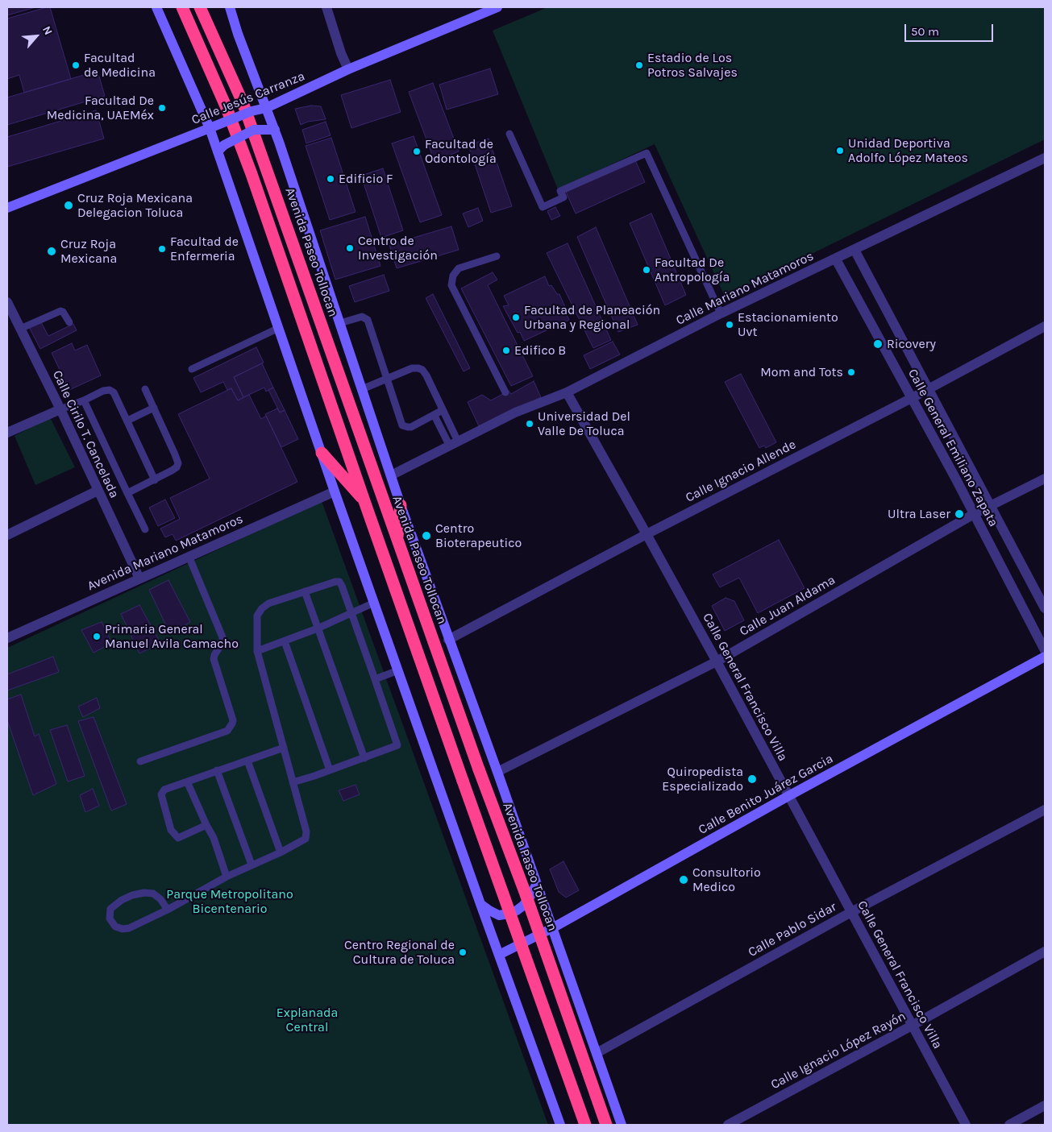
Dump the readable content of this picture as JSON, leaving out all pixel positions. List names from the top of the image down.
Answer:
{
  "streets": {
    "highway": ["Avenida Paseo Tollocan"],
    "main road": ["Calle Jesús Carranza", "Calle Benito Juárez Garcia"],
    "street": [
      "Calle Mariano Matamoros",
      "Calle Cirilo T. Cancelada",
      "Calle General Emiliano Zapata",
      "Calle Ignacio Allende",
      "Avenida Mariano Matamoros",
      "Calle Juan Aldama",
      "Calle General Francisco Villa",
      "Calle Pablo Sidar",
      "Calle Ignacio López Rayón"
    ]
  },
  "crossings": [
    ["Calle Jesús Carranza", "Avenida Paseo Tollocan"],
    ["Avenida Paseo Tollocan", "Calle Mariano Matamoros"],
    ["Avenida Paseo Tollocan", "Calle Ignacio Allende"],
    ["Avenida Paseo Tollocan", "Calle Juan Aldama"],
    ["Avenida Paseo Tollocan", "Calle Benito Juárez Garcia"],
    ["Avenida Paseo Tollocan", "Calle Pablo Sidar"],
    ["Calle Mariano Matamoros", "Calle General Emiliano Zapata"],
    ["Calle Mariano Matamoros", "Calle General Francisco Villa"],
    ["Calle Cirilo T. Cancelada", "Avenida Mariano Matamoros"],
    ["Calle General Emiliano Zapata", "Calle Ignacio Allende"],
    ["Calle General Emiliano Zapata", "Calle Juan Aldama"],
    ["Calle Ignacio Allende", "Calle General Francisco Villa"],
    ["Calle Juan Aldama", "Calle General Francisco Villa"],
    ["Calle General Francisco Villa", "Calle Benito Juárez Garcia"],
    ["Calle General Francisco Villa", "Calle Pablo Sidar"],
    ["Calle General Francisco Villa", "Calle Ignacio López Rayón"]
  ],
  "parks": ["Parque Metropolitano Bicentenario", "Explanada Central"],
  "places": [
    "Facultad de Medicina",
    "Estadio de Los Potros Salvajes",
    "Facultad De Medicina, UAEMéx",
    "Unidad Deportiva Adolfo López Mateos",
    "Facultad de Odontología",
    "Edificio F",
    "Cruz Roja Mexicana Delegacion Toluca",
    "Centro de Investigación",
    "Facultad de Enfermeria",
    "Cruz Roja Mexicana",
    "Facultad De Antropología",
    "Facultad de Planeación Urbana y Regional",
    "Estacionamiento Uvt",
    "Ricovery",
    "Edifico B",
    "Mom and Tots",
    "Universidad Del Valle De Toluca",
    "Ultra Laser",
    "Centro Bioterapeutico",
    "Primaria General Manuel Avila Camacho",
    "Quiropedista Especializado",
    "Consultorio Medico",
    "Centro Regional de Cultura de Toluca"
  ],
  "scale_bar": "50 m",
  "north": "top right"
}
